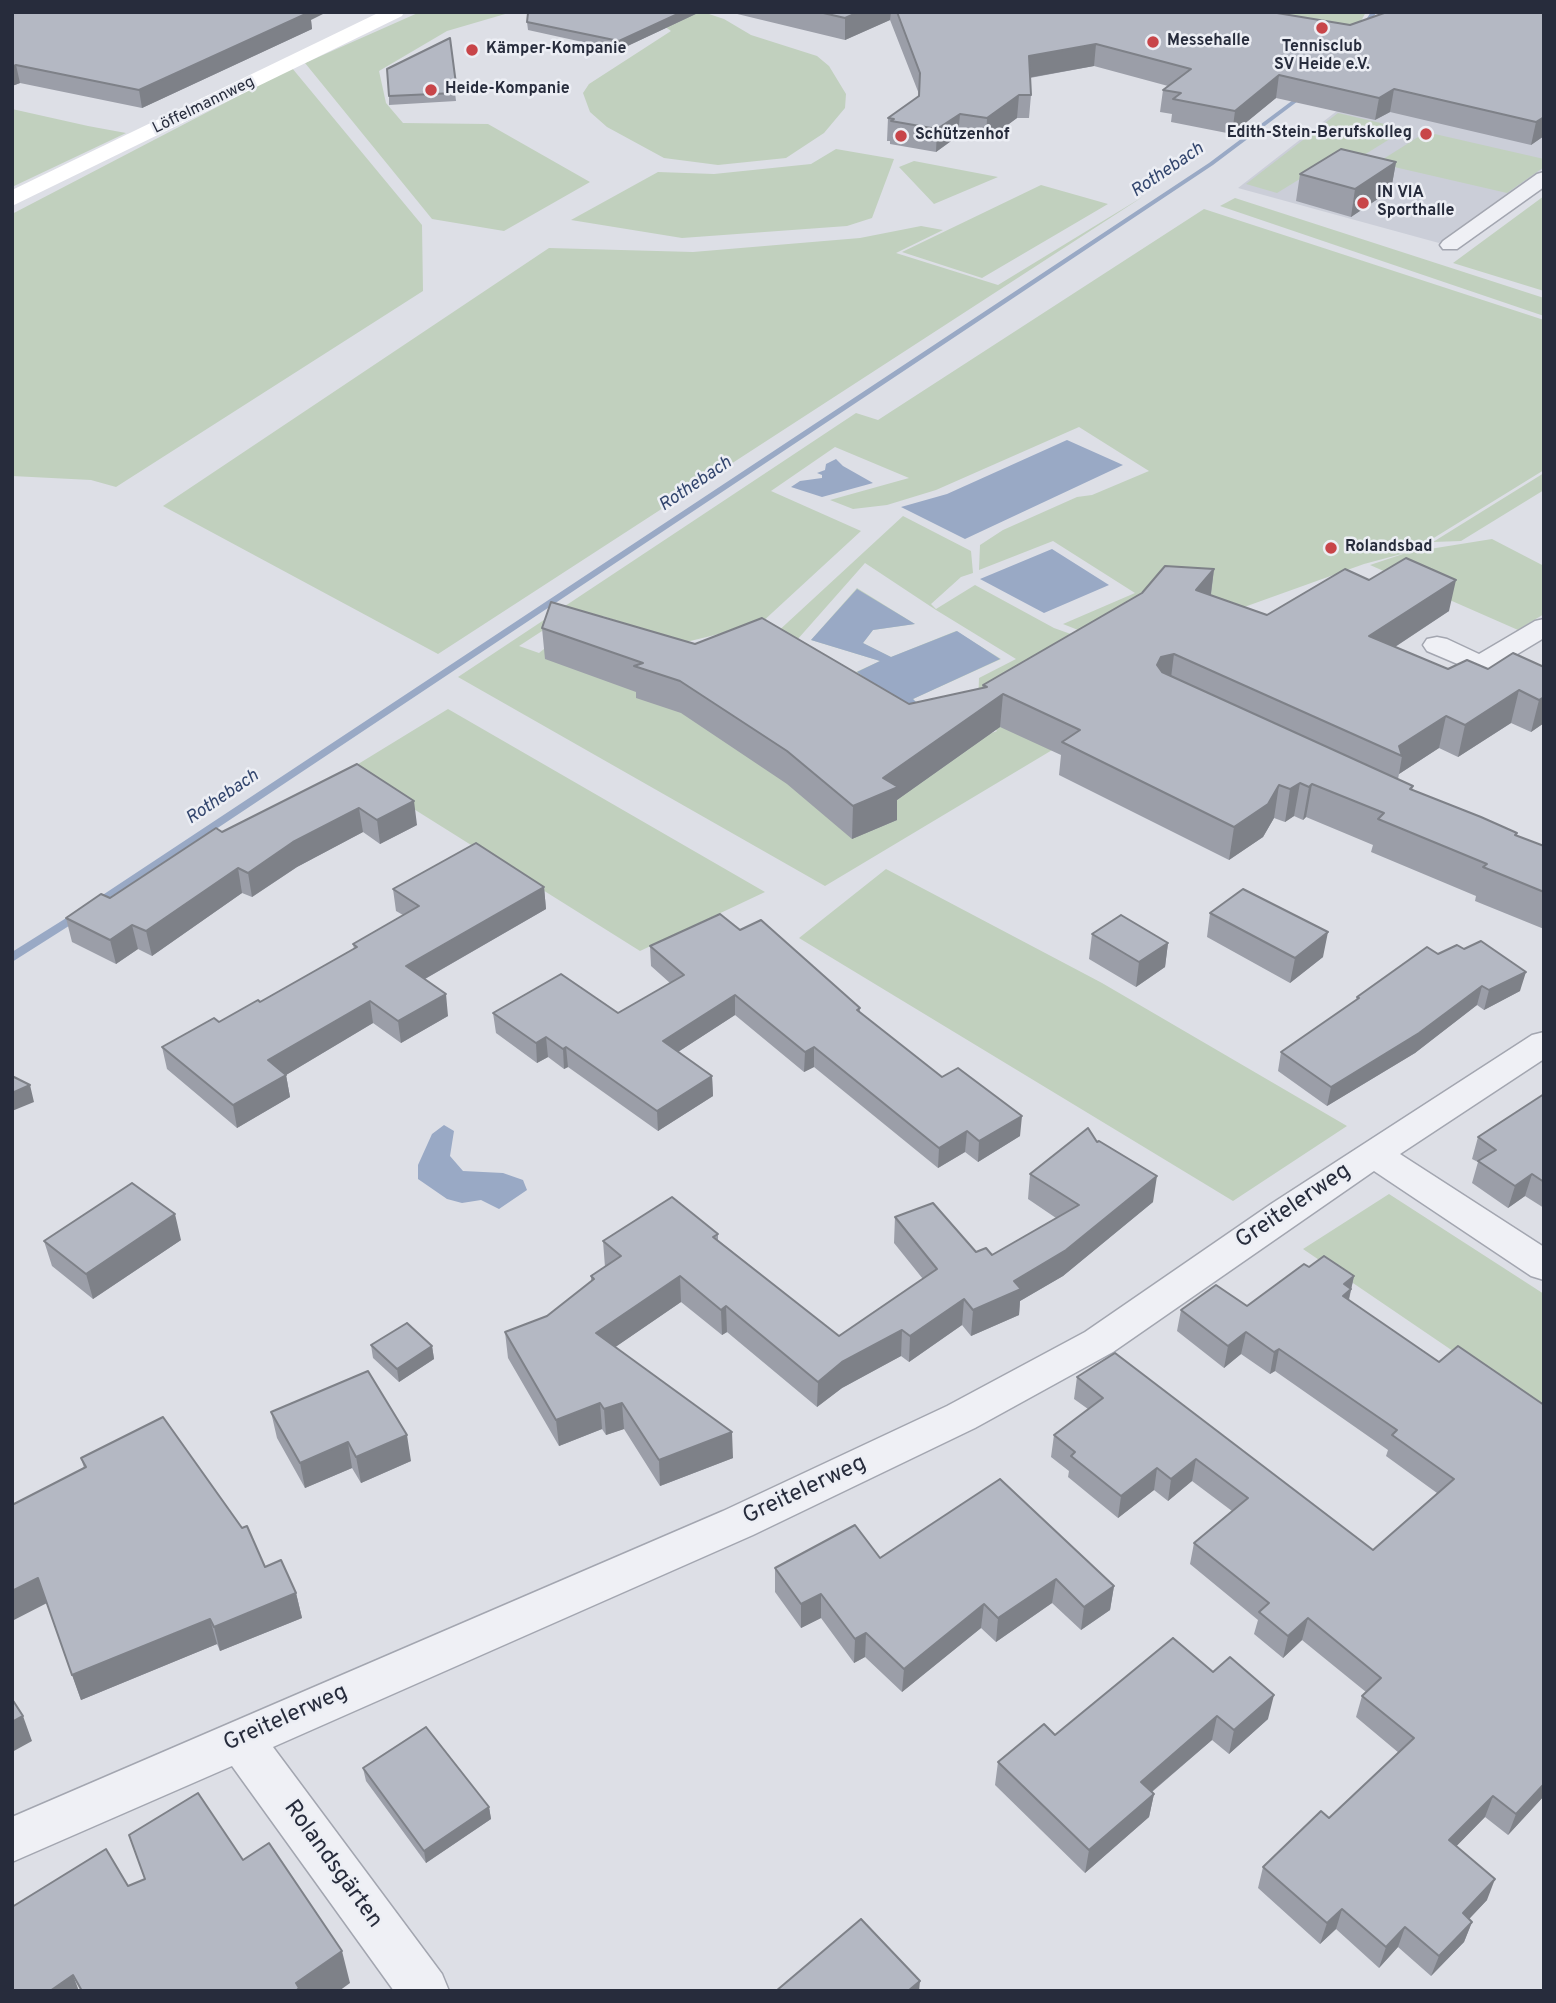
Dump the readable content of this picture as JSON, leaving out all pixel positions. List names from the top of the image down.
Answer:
{
  "streets": {
    "street": ["Löffelmannweg", "Greitelerweg", "Rolandsgärten"]
  },
  "crossings": [
    ["Greitelerweg", "Rolandsgärten"]
  ],
  "water": ["Rothebach"],
  "places": [
    "Tennisclub SV Heide e.V.",
    "Messehalle",
    "Kämper-Kompanie",
    "Heide-Kompanie",
    "Edith-Stein-Berufskolleg",
    "Schützenhof",
    "IN VIA Sporthalle",
    "Rolandsbad"
  ]
}
